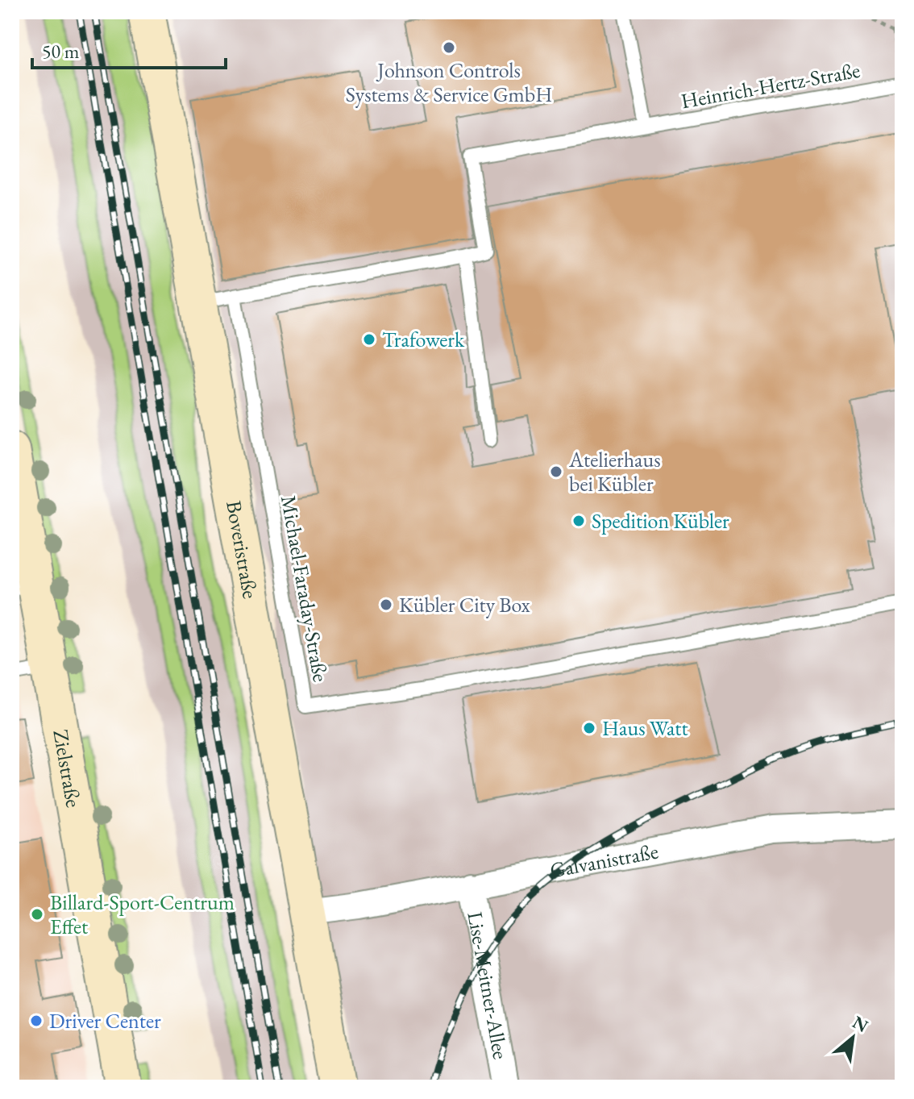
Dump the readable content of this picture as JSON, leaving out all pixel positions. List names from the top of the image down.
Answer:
{
  "streets": {
    "main road": ["Boveristraße", "Zielstraße"],
    "street": ["Galvanistraße", "Lise-Meitner-Allee"],
    "lane": ["Heinrich-Hertz-Straße", "Michael-Faraday-Straße"]
  },
  "crossings": [
    ["Boveristraße", "Michael-Faraday-Straße"],
    ["Boveristraße", "Galvanistraße"],
    ["Galvanistraße", "Lise-Meitner-Allee"]
  ],
  "places": [
    "Johnson Controls Systems & Service GmbH",
    "Trafowerk",
    "Atelierhaus bei Kübler",
    "Spedition Kübler",
    "Kübler City Box",
    "Haus Watt",
    "Billard-Sport-Centrum Effet",
    "Driver Center"
  ],
  "scale_bar": "50 m",
  "north": "top right"
}
